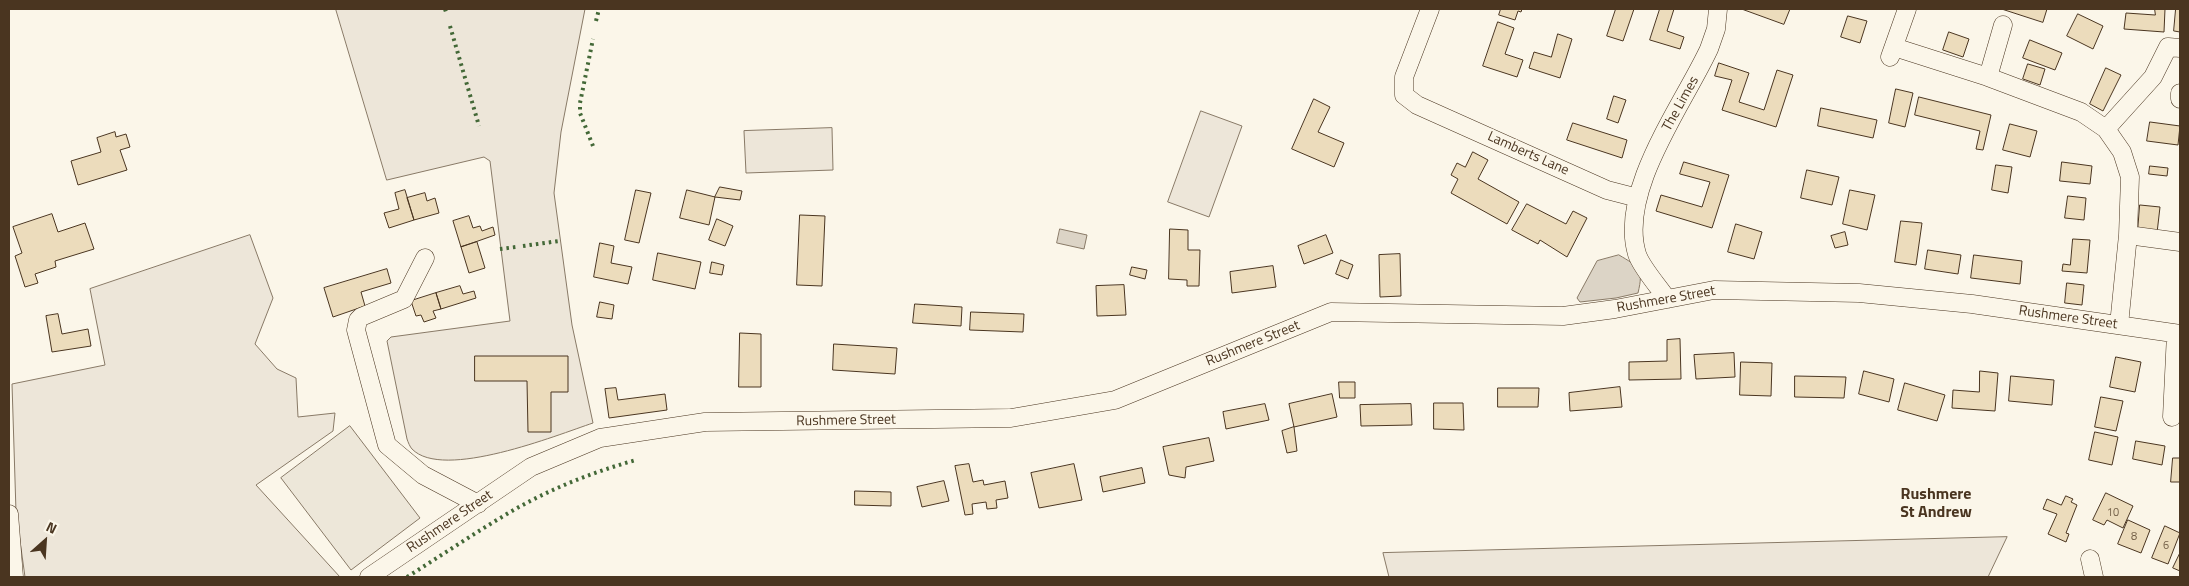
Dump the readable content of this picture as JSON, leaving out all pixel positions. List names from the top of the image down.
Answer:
{
  "streets": {
    "street": ["The Limes", "Lamberts Lane", "Rushmere Street"]
  },
  "crossings": [
    ["The Limes", "Lamberts Lane"]
  ],
  "districts": ["Rushmere St Andrew"],
  "house_numbers": ["10", "8", "6"],
  "north": "top right"
}
